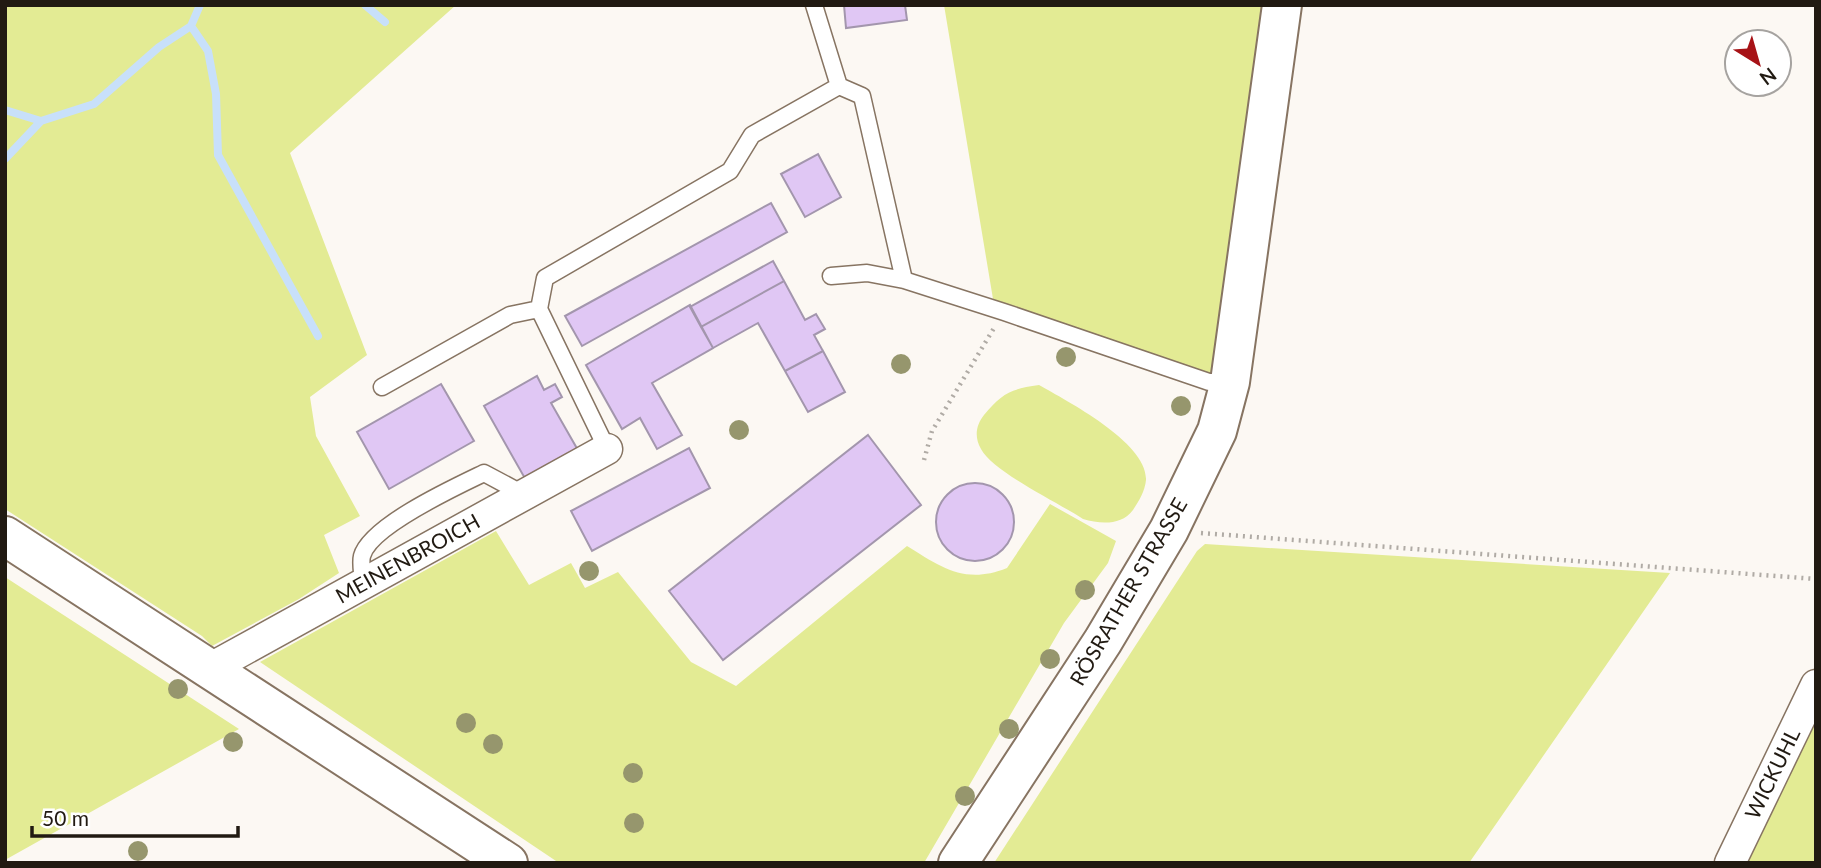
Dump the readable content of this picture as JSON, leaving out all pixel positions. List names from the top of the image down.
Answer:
{
  "streets": {
    "street": ["MEINENBROICH", "RÖSRATHER STRASSE", "WICKUHL"]
  },
  "scale_bar": "50 m",
  "north": "bottom right"
}
